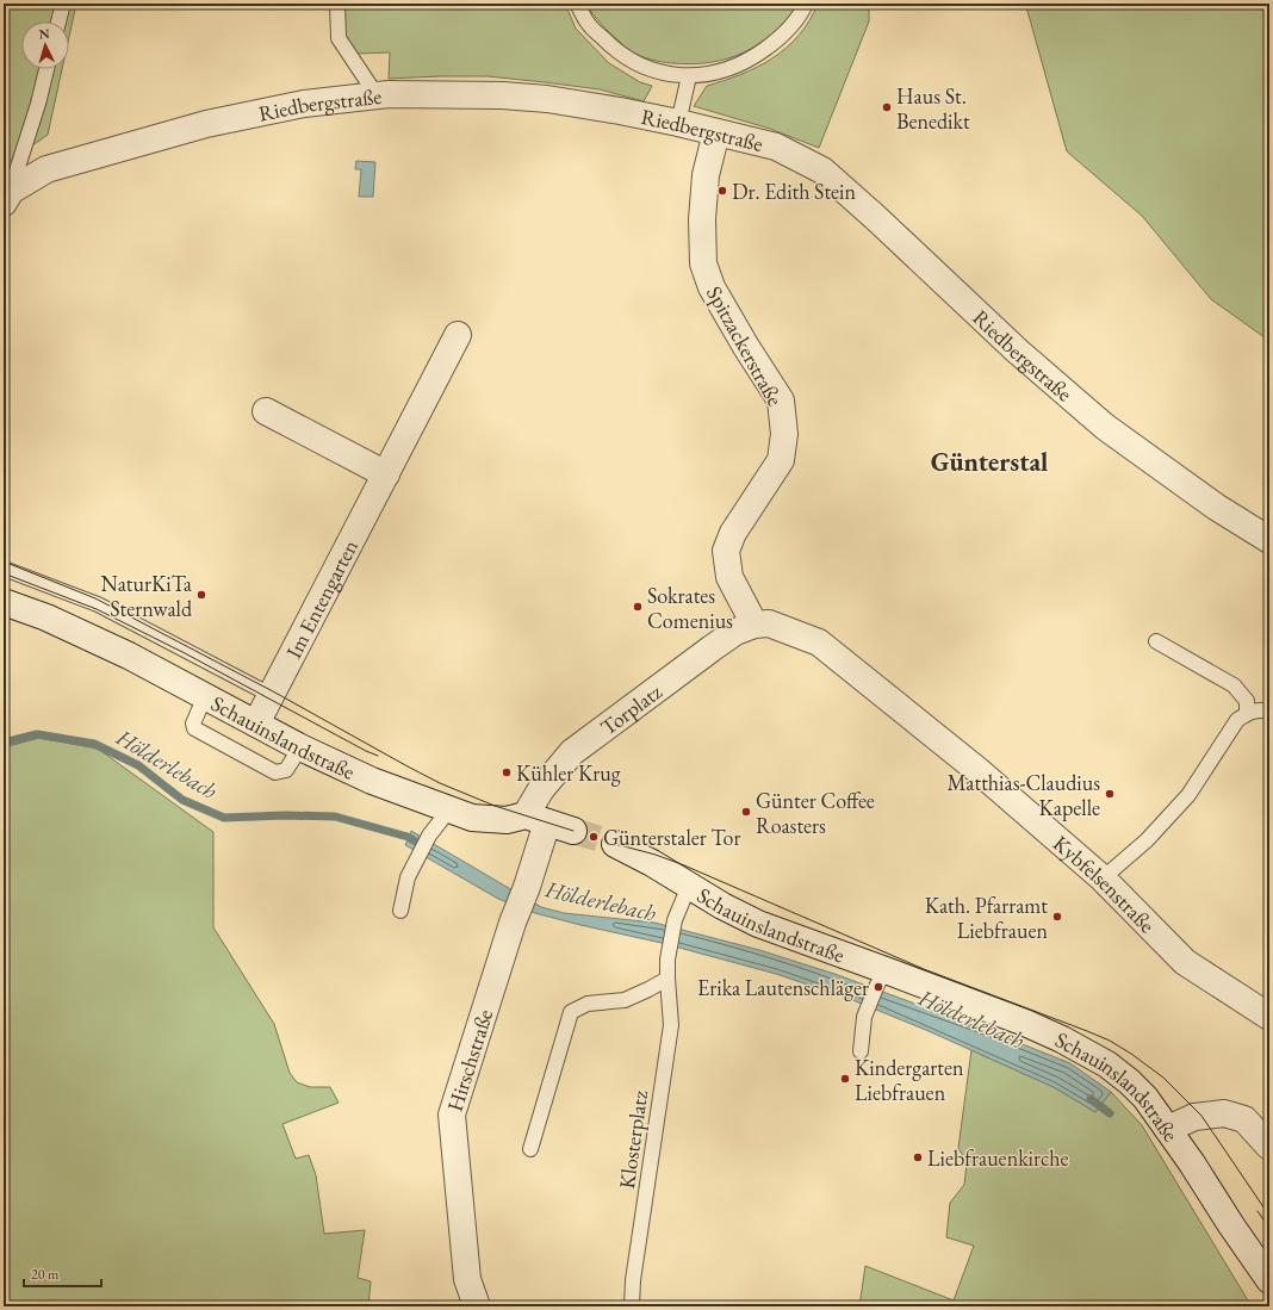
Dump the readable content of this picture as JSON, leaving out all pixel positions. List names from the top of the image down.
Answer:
{
  "streets": {
    "street": [
      "Riedbergstraße",
      "Spitzackerstraße",
      "Im Entengarten",
      "Torplatz",
      "Schauinslandstraße",
      "Kybfelsenstraße",
      "Hirschstraße"
    ],
    "lane": ["Klosterplatz"]
  },
  "crossings": [
    ["Riedbergstraße", "Spitzackerstraße"],
    ["Spitzackerstraße", "Torplatz"],
    ["Spitzackerstraße", "Kybfelsenstraße"],
    ["Im Entengarten", "Schauinslandstraße"],
    ["Torplatz", "Schauinslandstraße"],
    ["Torplatz", "Kybfelsenstraße"],
    ["Torplatz", "Hirschstraße"],
    ["Schauinslandstraße", "Hirschstraße"],
    ["Schauinslandstraße", "Klosterplatz"]
  ],
  "districts": ["Günterstal"],
  "water": ["Hölderlebach"],
  "places": [
    "Haus St. Benedikt",
    "Dr. Edith Stein",
    "NaturKiTa Sternwald",
    "Sokrates Comenius",
    "Kühler Krug",
    "Matthias-Claudius Kapelle",
    "Günter Coffee Roasters",
    "Günterstaler Tor",
    "Kath. Pfarramt Liebfrauen",
    "Erika Lautenschläger",
    "Kindergarten Liebfrauen",
    "Liebfrauenkirche"
  ],
  "scale_bar": "20 m",
  "north": "top"
}
